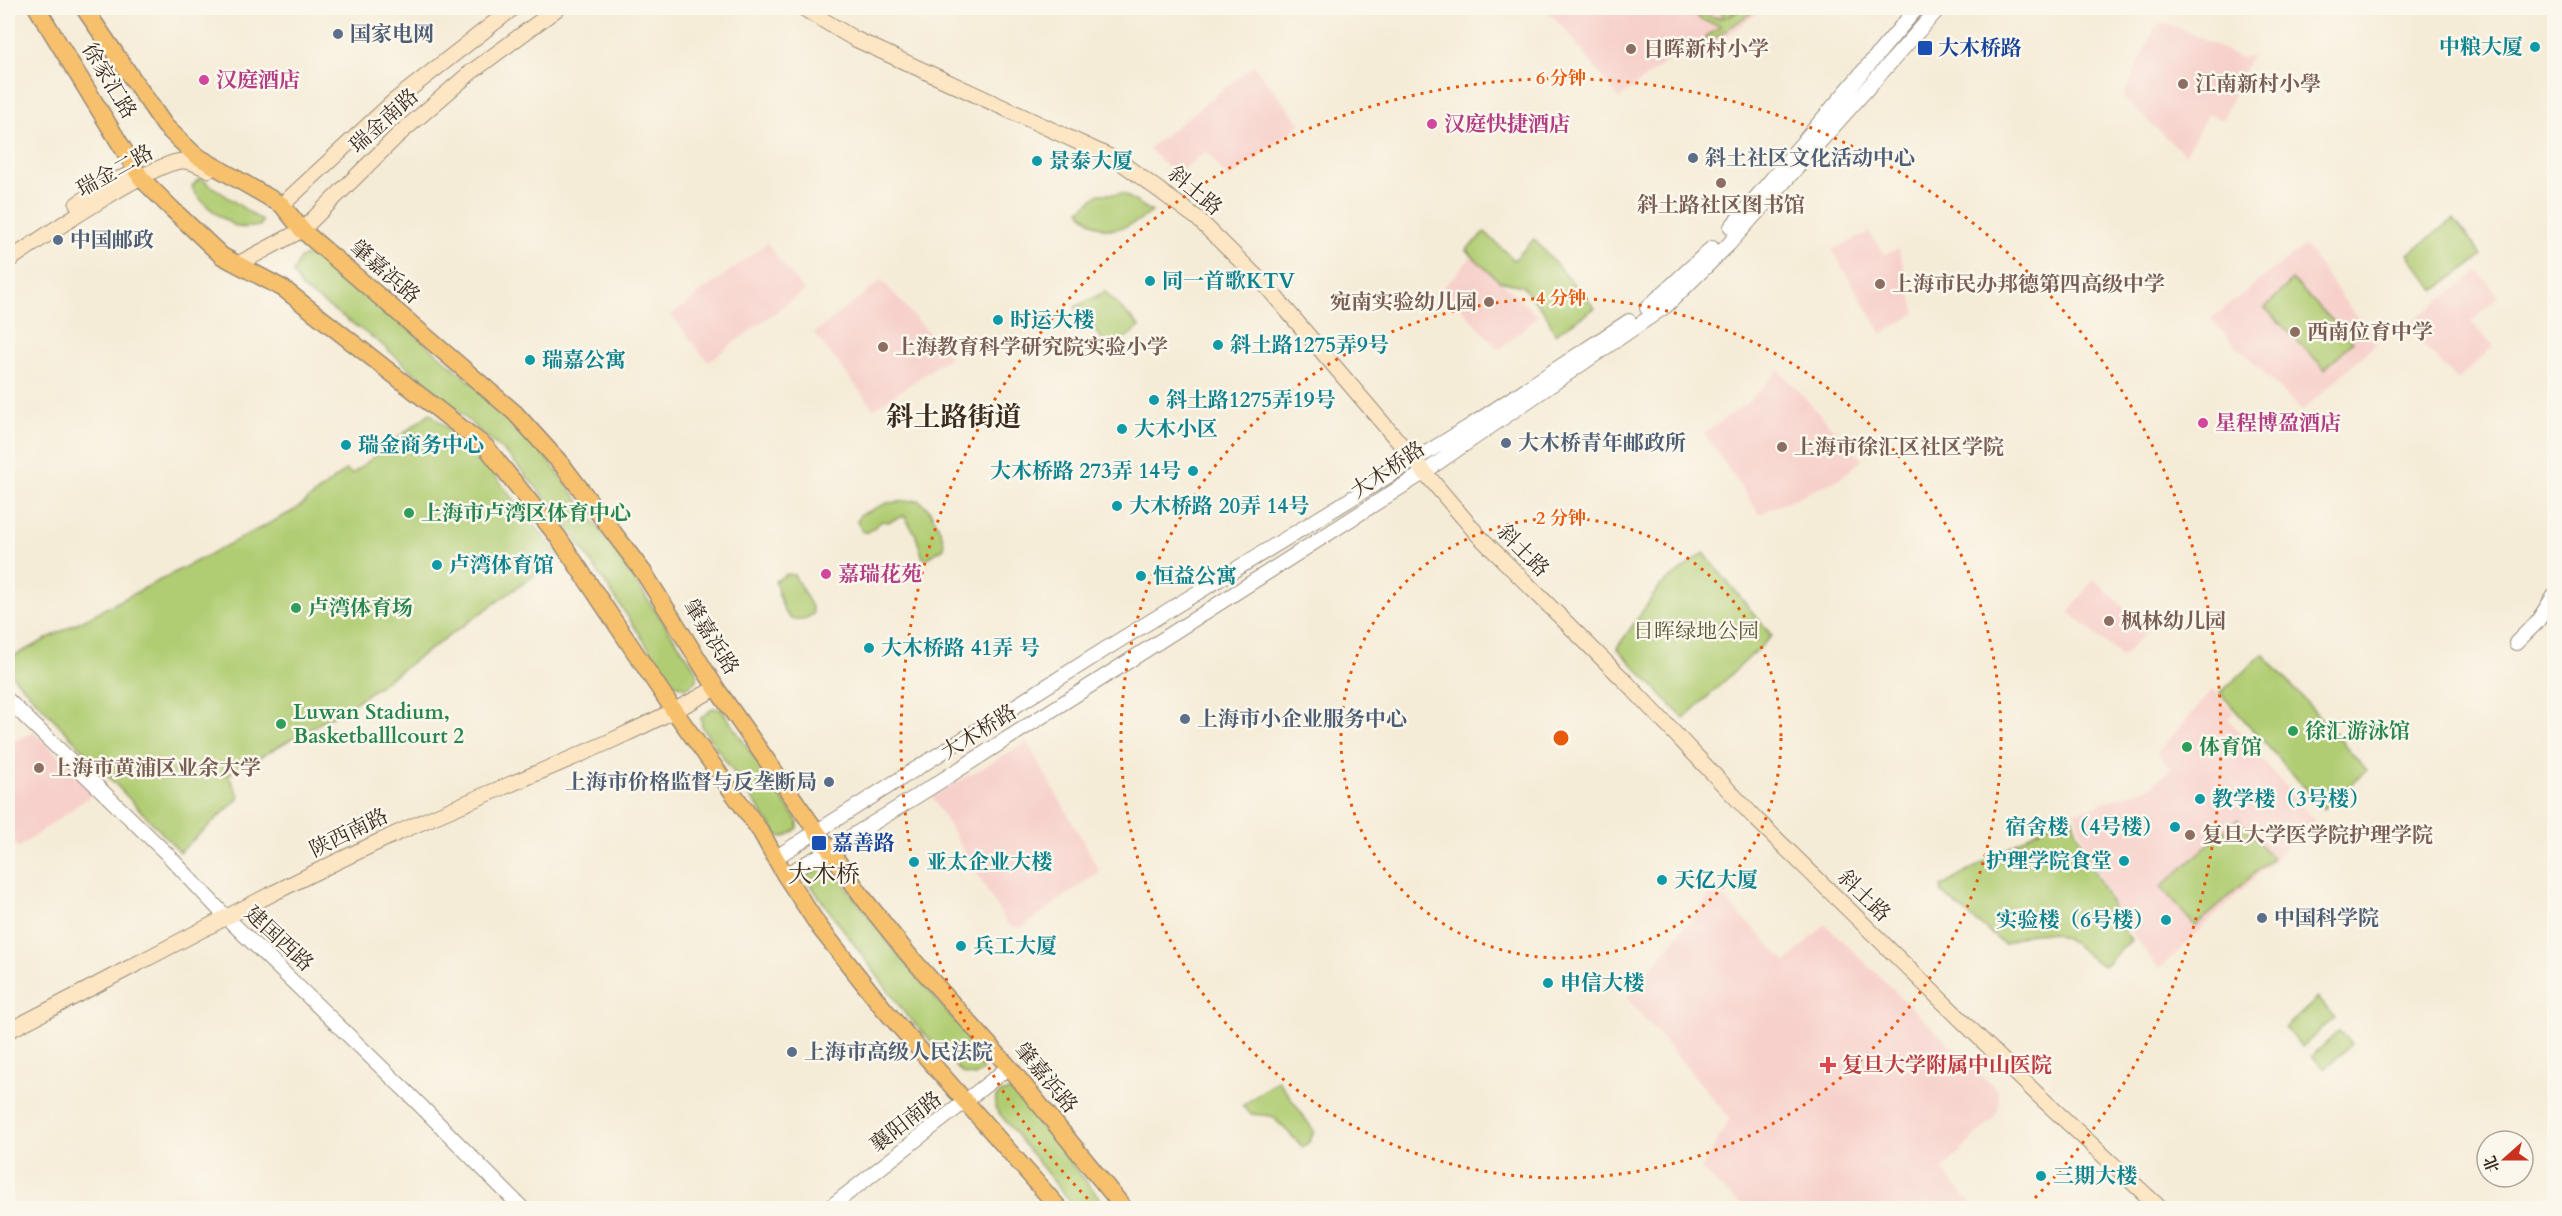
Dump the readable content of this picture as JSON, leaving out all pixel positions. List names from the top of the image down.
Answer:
{
  "streets": {
    "main road": [
      "徐家汇路",
      "瑞金南路",
      "瑞金二路",
      "斜土路",
      "肇嘉浜路",
      "陕西南路"
    ],
    "street": ["大木桥路", "建国西路", "襄阳南路"]
  },
  "crossings": [
    ["徐家汇路", "瑞金二路"],
    ["徐家汇路", "肇嘉浜路"],
    ["瑞金南路", "瑞金二路"],
    ["瑞金南路", "肇嘉浜路"],
    ["瑞金二路", "肇嘉浜路"],
    ["斜土路", "大木桥路"],
    ["肇嘉浜路", "大木桥路"],
    ["肇嘉浜路", "陕西南路"],
    ["肇嘉浜路", "襄阳南路"],
    ["陕西南路", "建国西路"]
  ],
  "districts": ["斜土路街道", "大木桥"],
  "parks": ["日晖绿地公园"],
  "places": {
    "other": [
      "国家电网",
      "中粮大厦",
      "日晖新村小学",
      "汉庭酒店",
      "江南新村小學",
      "汉庭快捷酒店",
      "斜土社区文化活动中心",
      "景泰大厦",
      "斜土路社区图书馆",
      "中国邮政",
      "同一首歌KTV",
      "上海市民办邦德第四高级中学",
      "宛南实验幼儿园",
      "时运大楼",
      "西南位育中学",
      "斜土路1275弄9号",
      "上海教育科学研究院实验小学",
      "瑞嘉公寓",
      "斜土路1275弄19号",
      "星程博盈酒店",
      "大木小区",
      "大木桥青年邮政所",
      "瑞金商务中心",
      "上海市徐汇区社区学院",
      "大木桥路 273弄 14号",
      "大木桥路 20弄 14号",
      "上海市卢湾区体育中心",
      "卢湾体育馆",
      "嘉瑞花苑",
      "恒益公寓",
      "卢湾体育场",
      "枫林幼儿园",
      "大木桥路 41弄 号",
      "上海市小企业服务中心",
      "Luwan Stadium, Basketballlcourt 2",
      "徐汇游泳馆",
      "体育馆",
      "上海市黄浦区业余大学",
      "上海市价格监督与反垄断局",
      "教学楼（3号楼）",
      "宿舍楼（4号楼）",
      "复旦大学医学院护理学院",
      "护理学院食堂",
      "亚太企业大楼",
      "天亿大厦",
      "中国科学院",
      "实验楼（6号楼）",
      "兵工大厦",
      "申信大楼",
      "上海市高级人民法院",
      "三期大楼"
    ],
    "transit": ["大木桥路", "嘉善路"],
    "health": ["复旦大学附属中山医院"]
  },
  "north": "left",
  "rings": ["6 分钟", "4 分钟", "2 分钟"]
}
